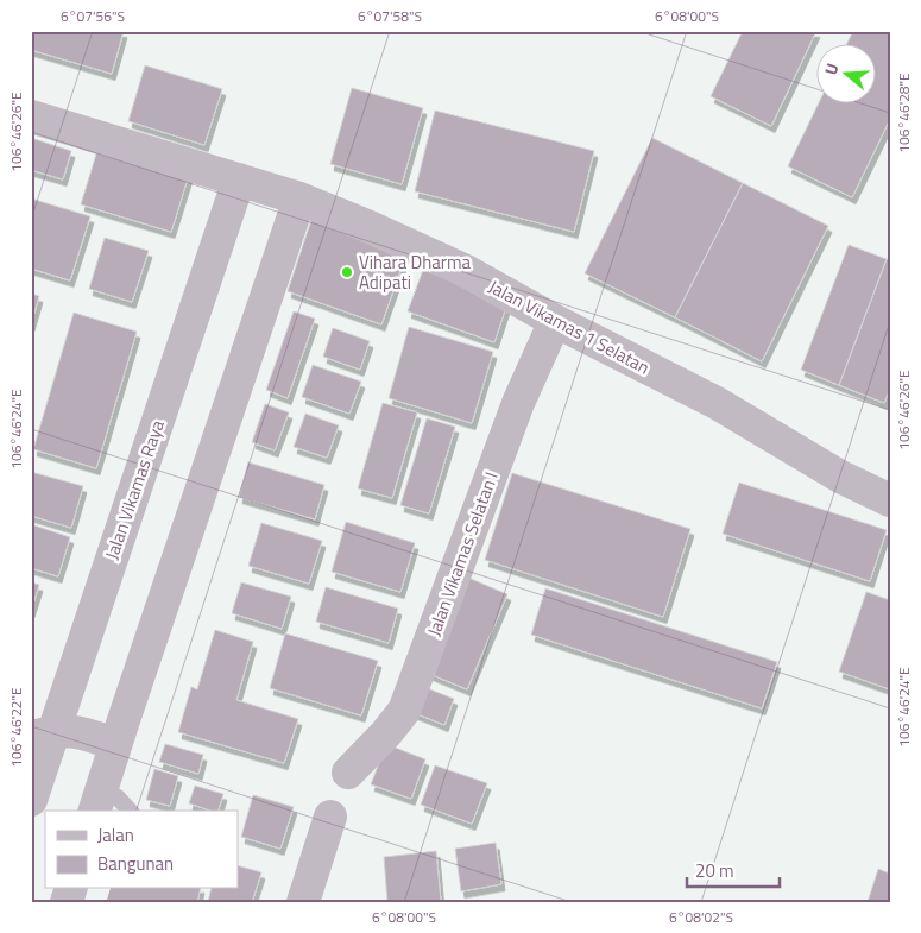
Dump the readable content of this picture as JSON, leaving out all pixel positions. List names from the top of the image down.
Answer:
{
  "streets": {
    "street": ["Jalan Vikamas 1 Selatan", "Jalan Vikamas Raya", "Jalan Vikamas Selatan I"]
  },
  "crossings": [
    ["Jalan Vikamas 1 Selatan", "Jalan Vikamas Raya"],
    ["Jalan Vikamas 1 Selatan", "Jalan Vikamas Selatan I"]
  ],
  "places": ["Vihara Dharma Adipati"],
  "legend": ["Jalan", "Bangunan"],
  "scale_bar": "20 m",
  "north": "left",
  "coordinates": [
    "6°07'56\"S",
    "6°07'58\"S",
    "6°08'00\"S",
    "106°46'28\"E",
    "106°46'26\"E",
    "106°46'24\"E",
    "106°46'22\"E",
    "6°08'02\"S"
  ]
}
